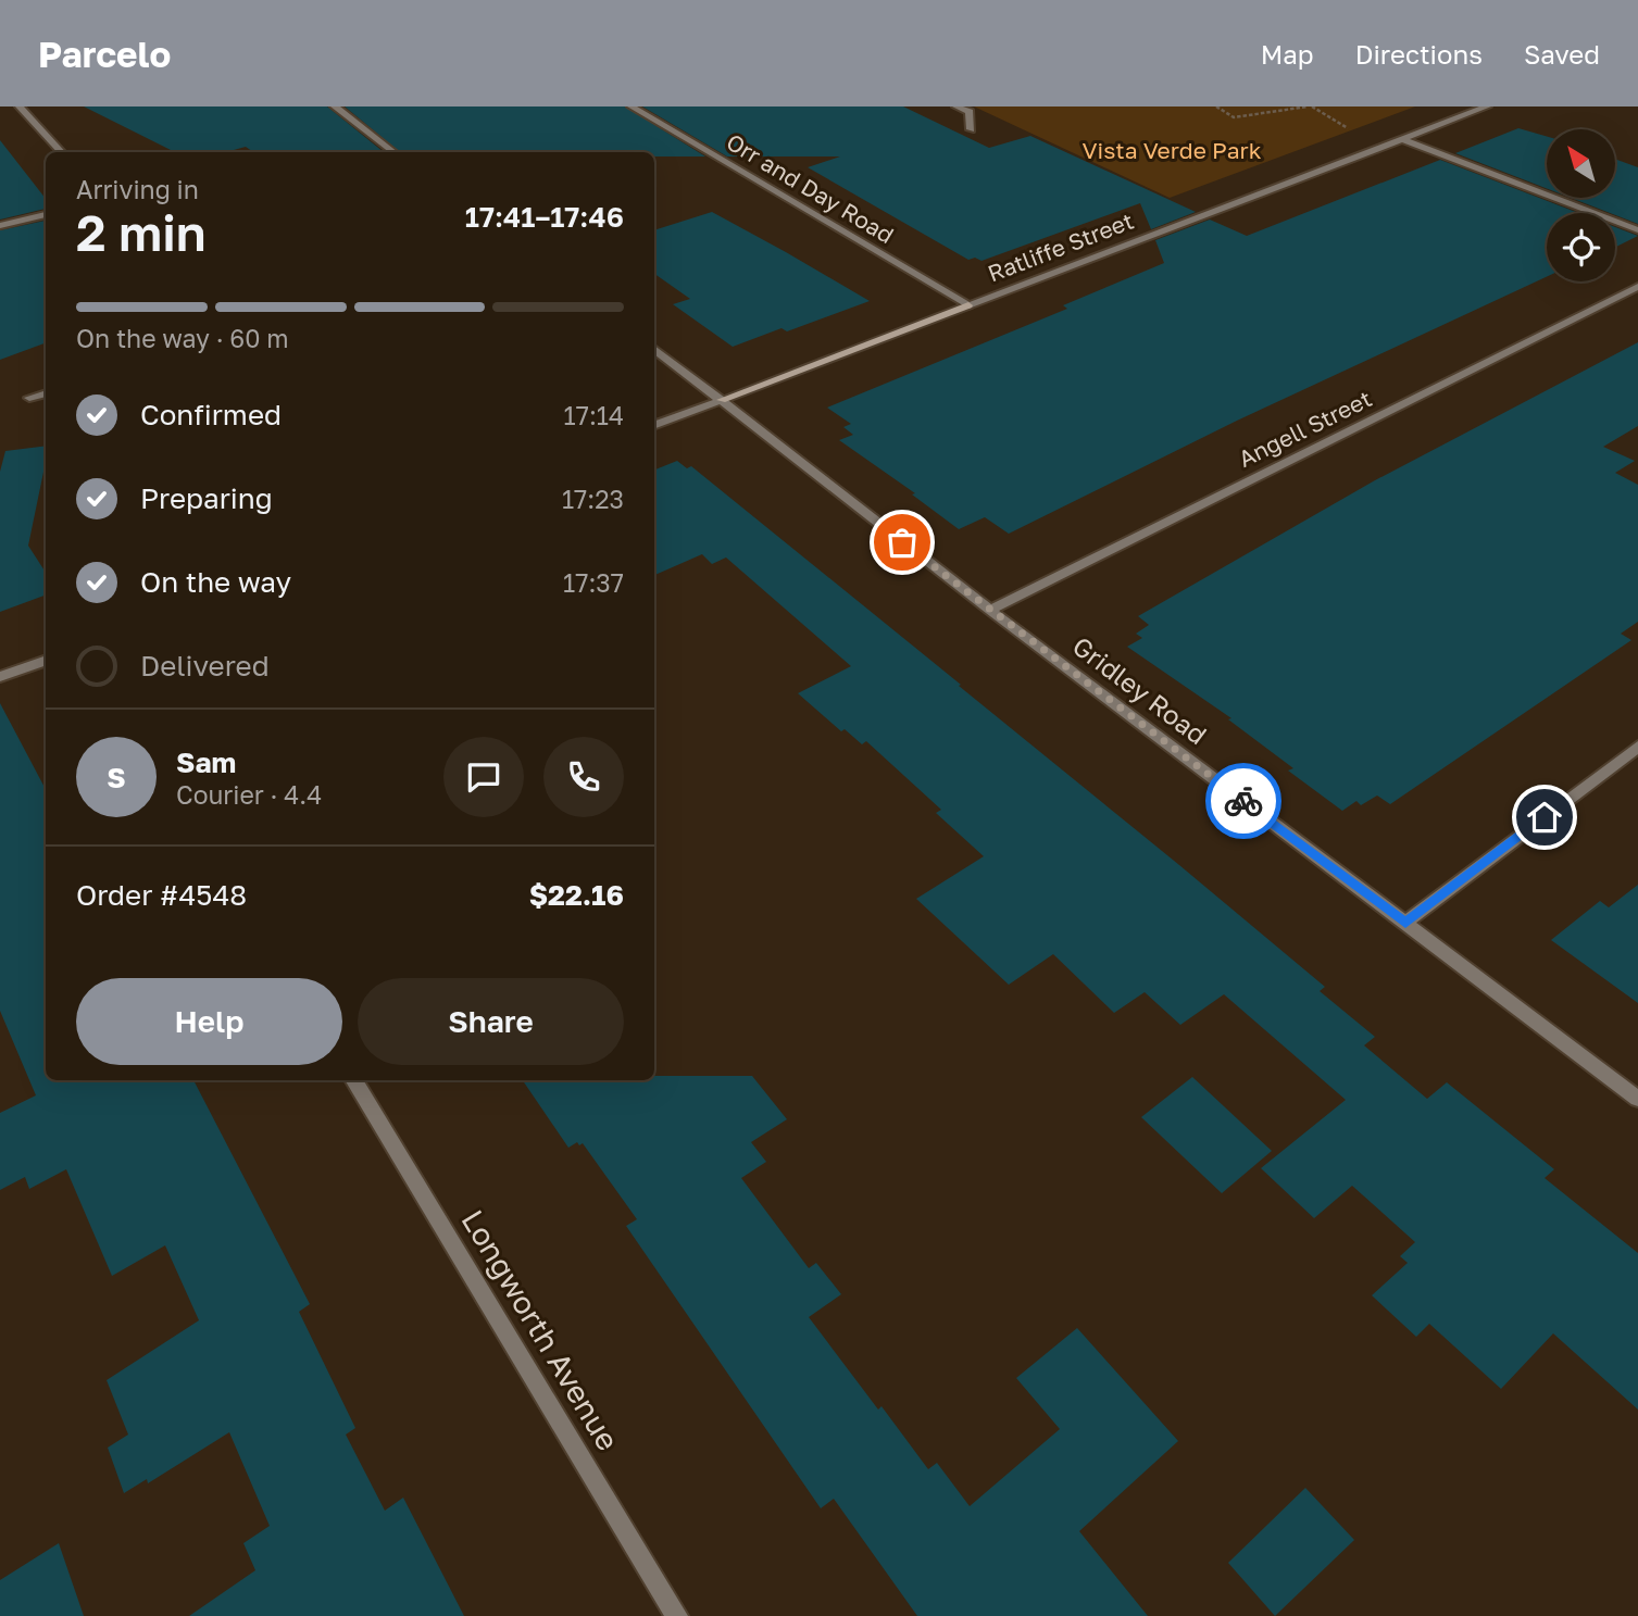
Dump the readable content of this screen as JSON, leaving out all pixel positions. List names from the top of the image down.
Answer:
{
  "streets": {
    "street": [
      "Orr and Day Road",
      "Ratliffe Street",
      "Angell Street",
      "Gridley Road",
      "Longworth Avenue"
    ]
  },
  "crossings": [
    ["Orr and Day Road", "Ratliffe Street"],
    ["Ratliffe Street", "Gridley Road"],
    ["Angell Street", "Gridley Road"]
  ],
  "parks": ["Vista Verde Park"],
  "north": "top left",
  "page": {
    "header": "Parcelo",
    "nav": ["Map", "Directions", "Saved"],
    "heading": ["2 min", "Arriving in", "17:41–17:46"],
    "panel": [
      "Sam",
      "Courier · 4.4",
      "Order #4548",
      "$22.16"
    ],
    "bar": "On the way · 60 m",
    "list": [
      ["Confirmed", "17:14"],
      ["Preparing", "17:23"],
      ["On the way", "17:37"],
      "Delivered"
    ],
    "round": "S",
    "buttons": ["Help", "Share"]
  }
}
